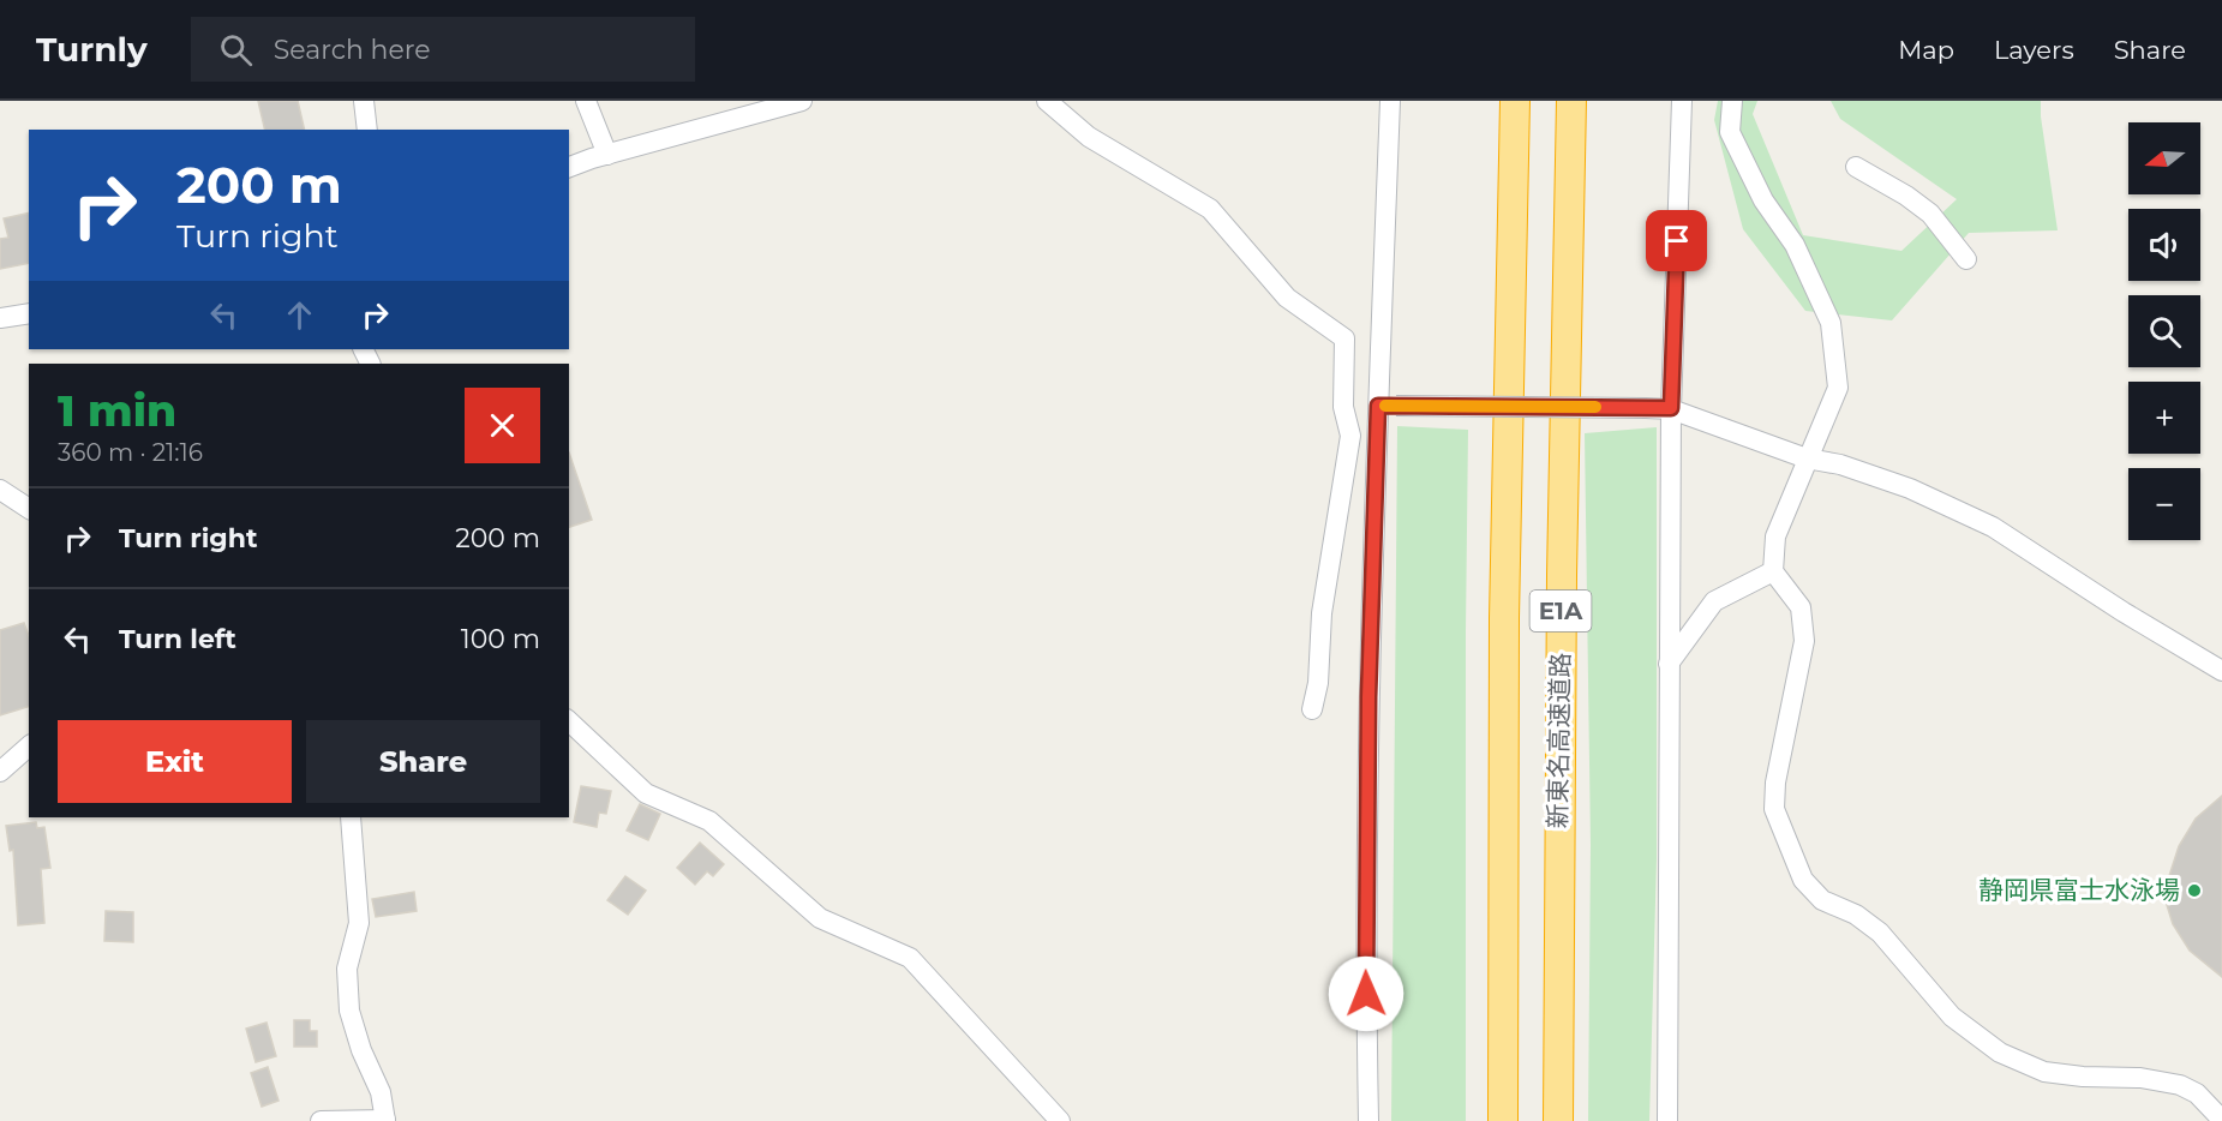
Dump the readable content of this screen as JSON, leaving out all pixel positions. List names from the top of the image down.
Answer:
{
  "streets": {
    "highway": ["E1A", "新東名高速道路"]
  },
  "places": ["静岡県富士水泳場"],
  "north": "left",
  "page": {
    "header": "Turnly",
    "search": "Search here",
    "nav": ["Map", "Layers", "Share"],
    "map_buttons": ["+", "−"],
    "turn": ["200 m", "Turn right"],
    "heading": ["1 min", "360 m · 21:16"],
    "list": [
      {
        "name": "Turn right",
        "value": "200 m"
      },
      {
        "name": "Turn left",
        "value": "100 m"
      }
    ],
    "buttons": ["Exit", "Share"]
  }
}
